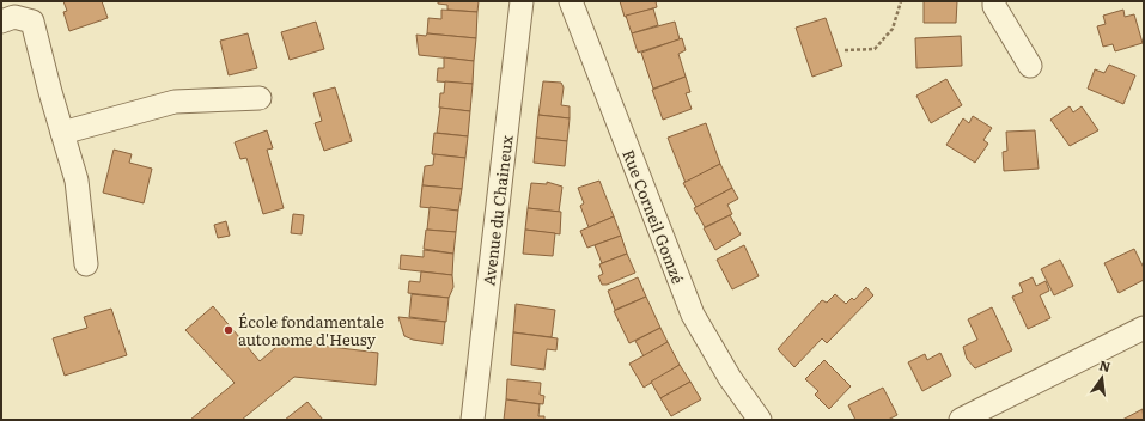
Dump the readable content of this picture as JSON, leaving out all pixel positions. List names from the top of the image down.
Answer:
{
  "streets": {
    "street": ["Avenue du Chaineux", "Rue Corneil Gomzé"]
  },
  "places": ["École fondamentale autonome d'Heusy"],
  "north": "top"
}
